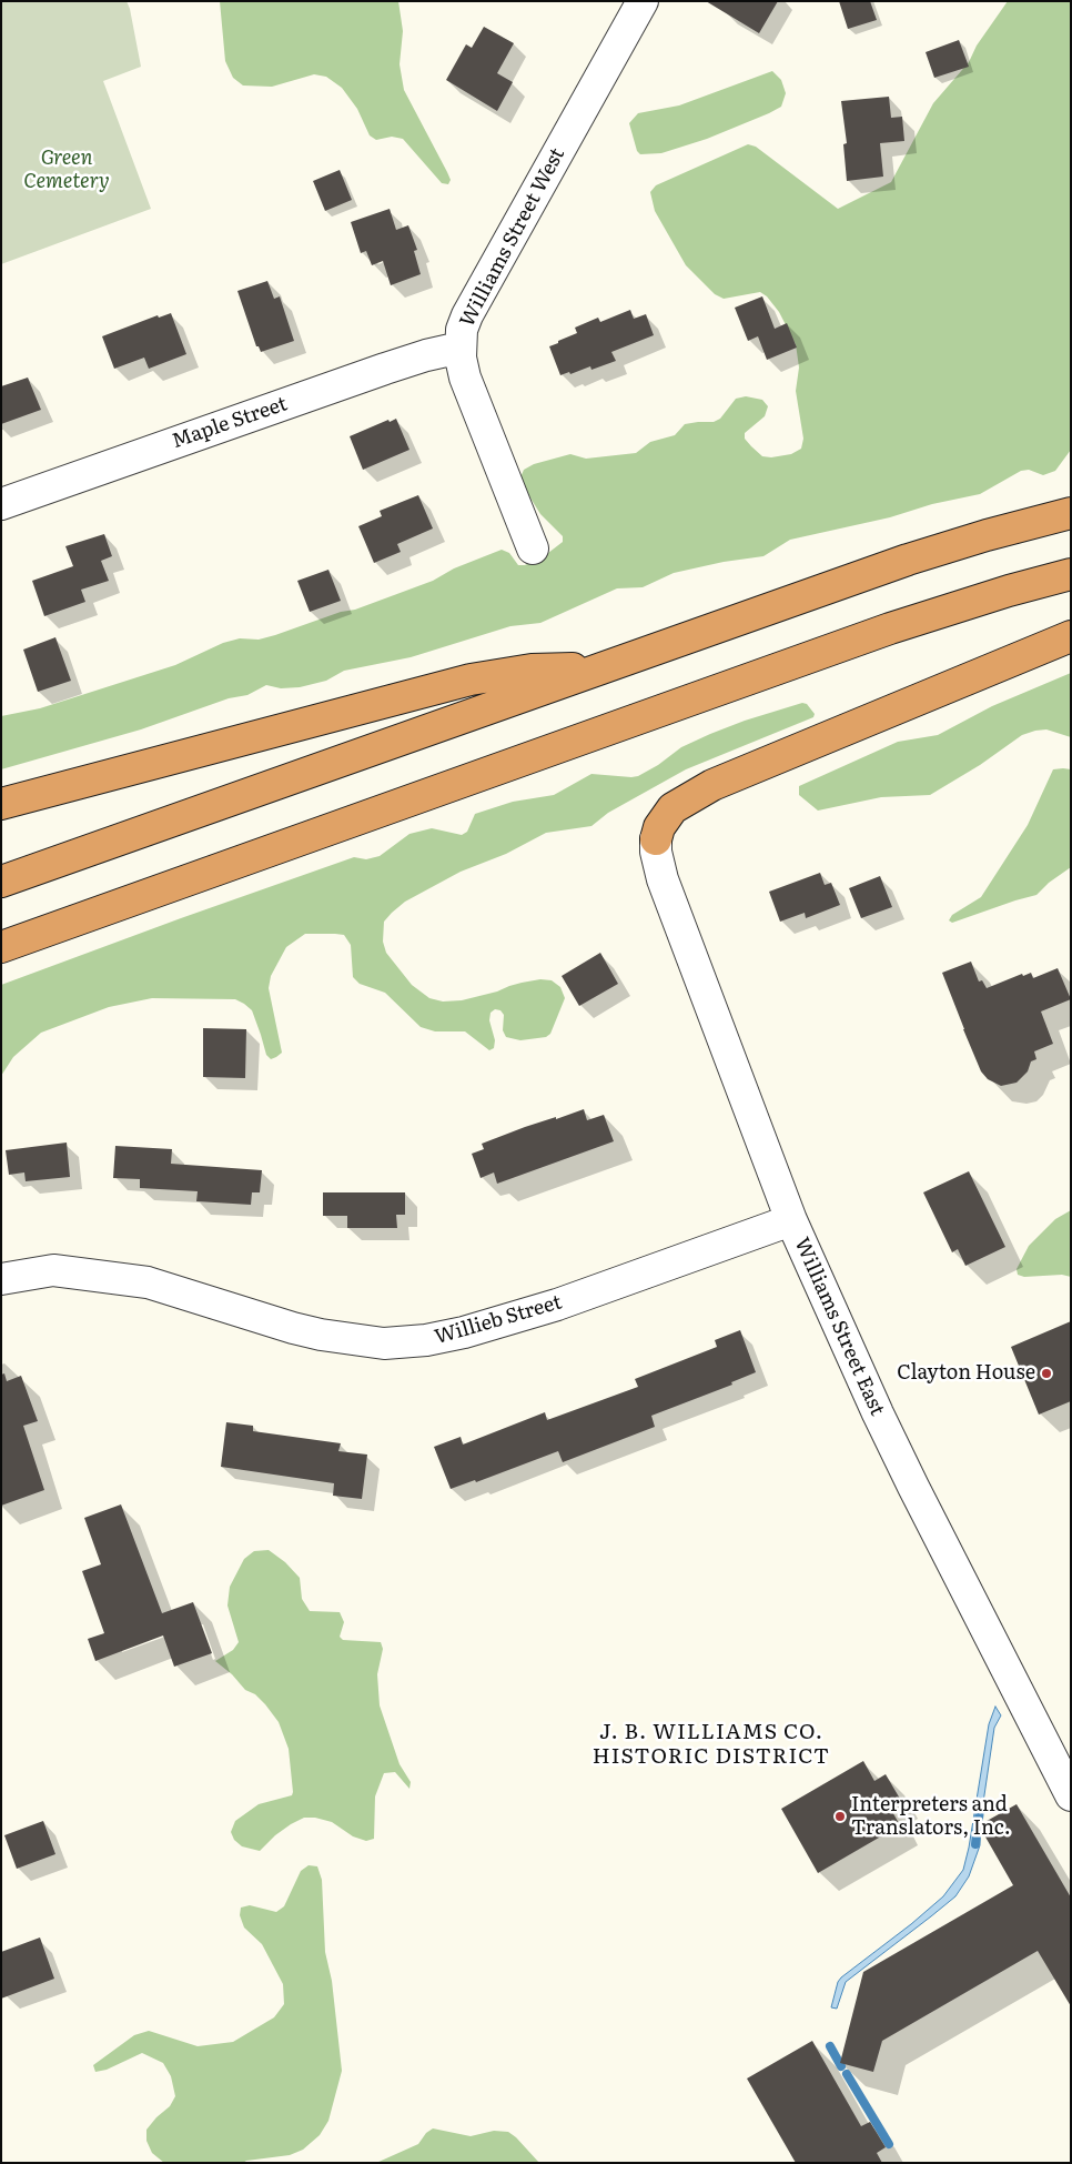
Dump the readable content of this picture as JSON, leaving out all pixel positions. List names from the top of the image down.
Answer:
{
  "streets": {
    "street": [
      "Williams Street West",
      "Maple Street",
      "Willieb Street",
      "Williams Street East"
    ]
  },
  "crossings": [
    ["Williams Street West", "Maple Street"],
    ["Willieb Street", "Williams Street East"]
  ],
  "districts": ["J. B. WILLIAMS CO. HISTORIC DISTRICT"],
  "parks": ["Green Cemetery"],
  "places": ["Clayton House", "Interpreters and Translators, Inc."]
}
